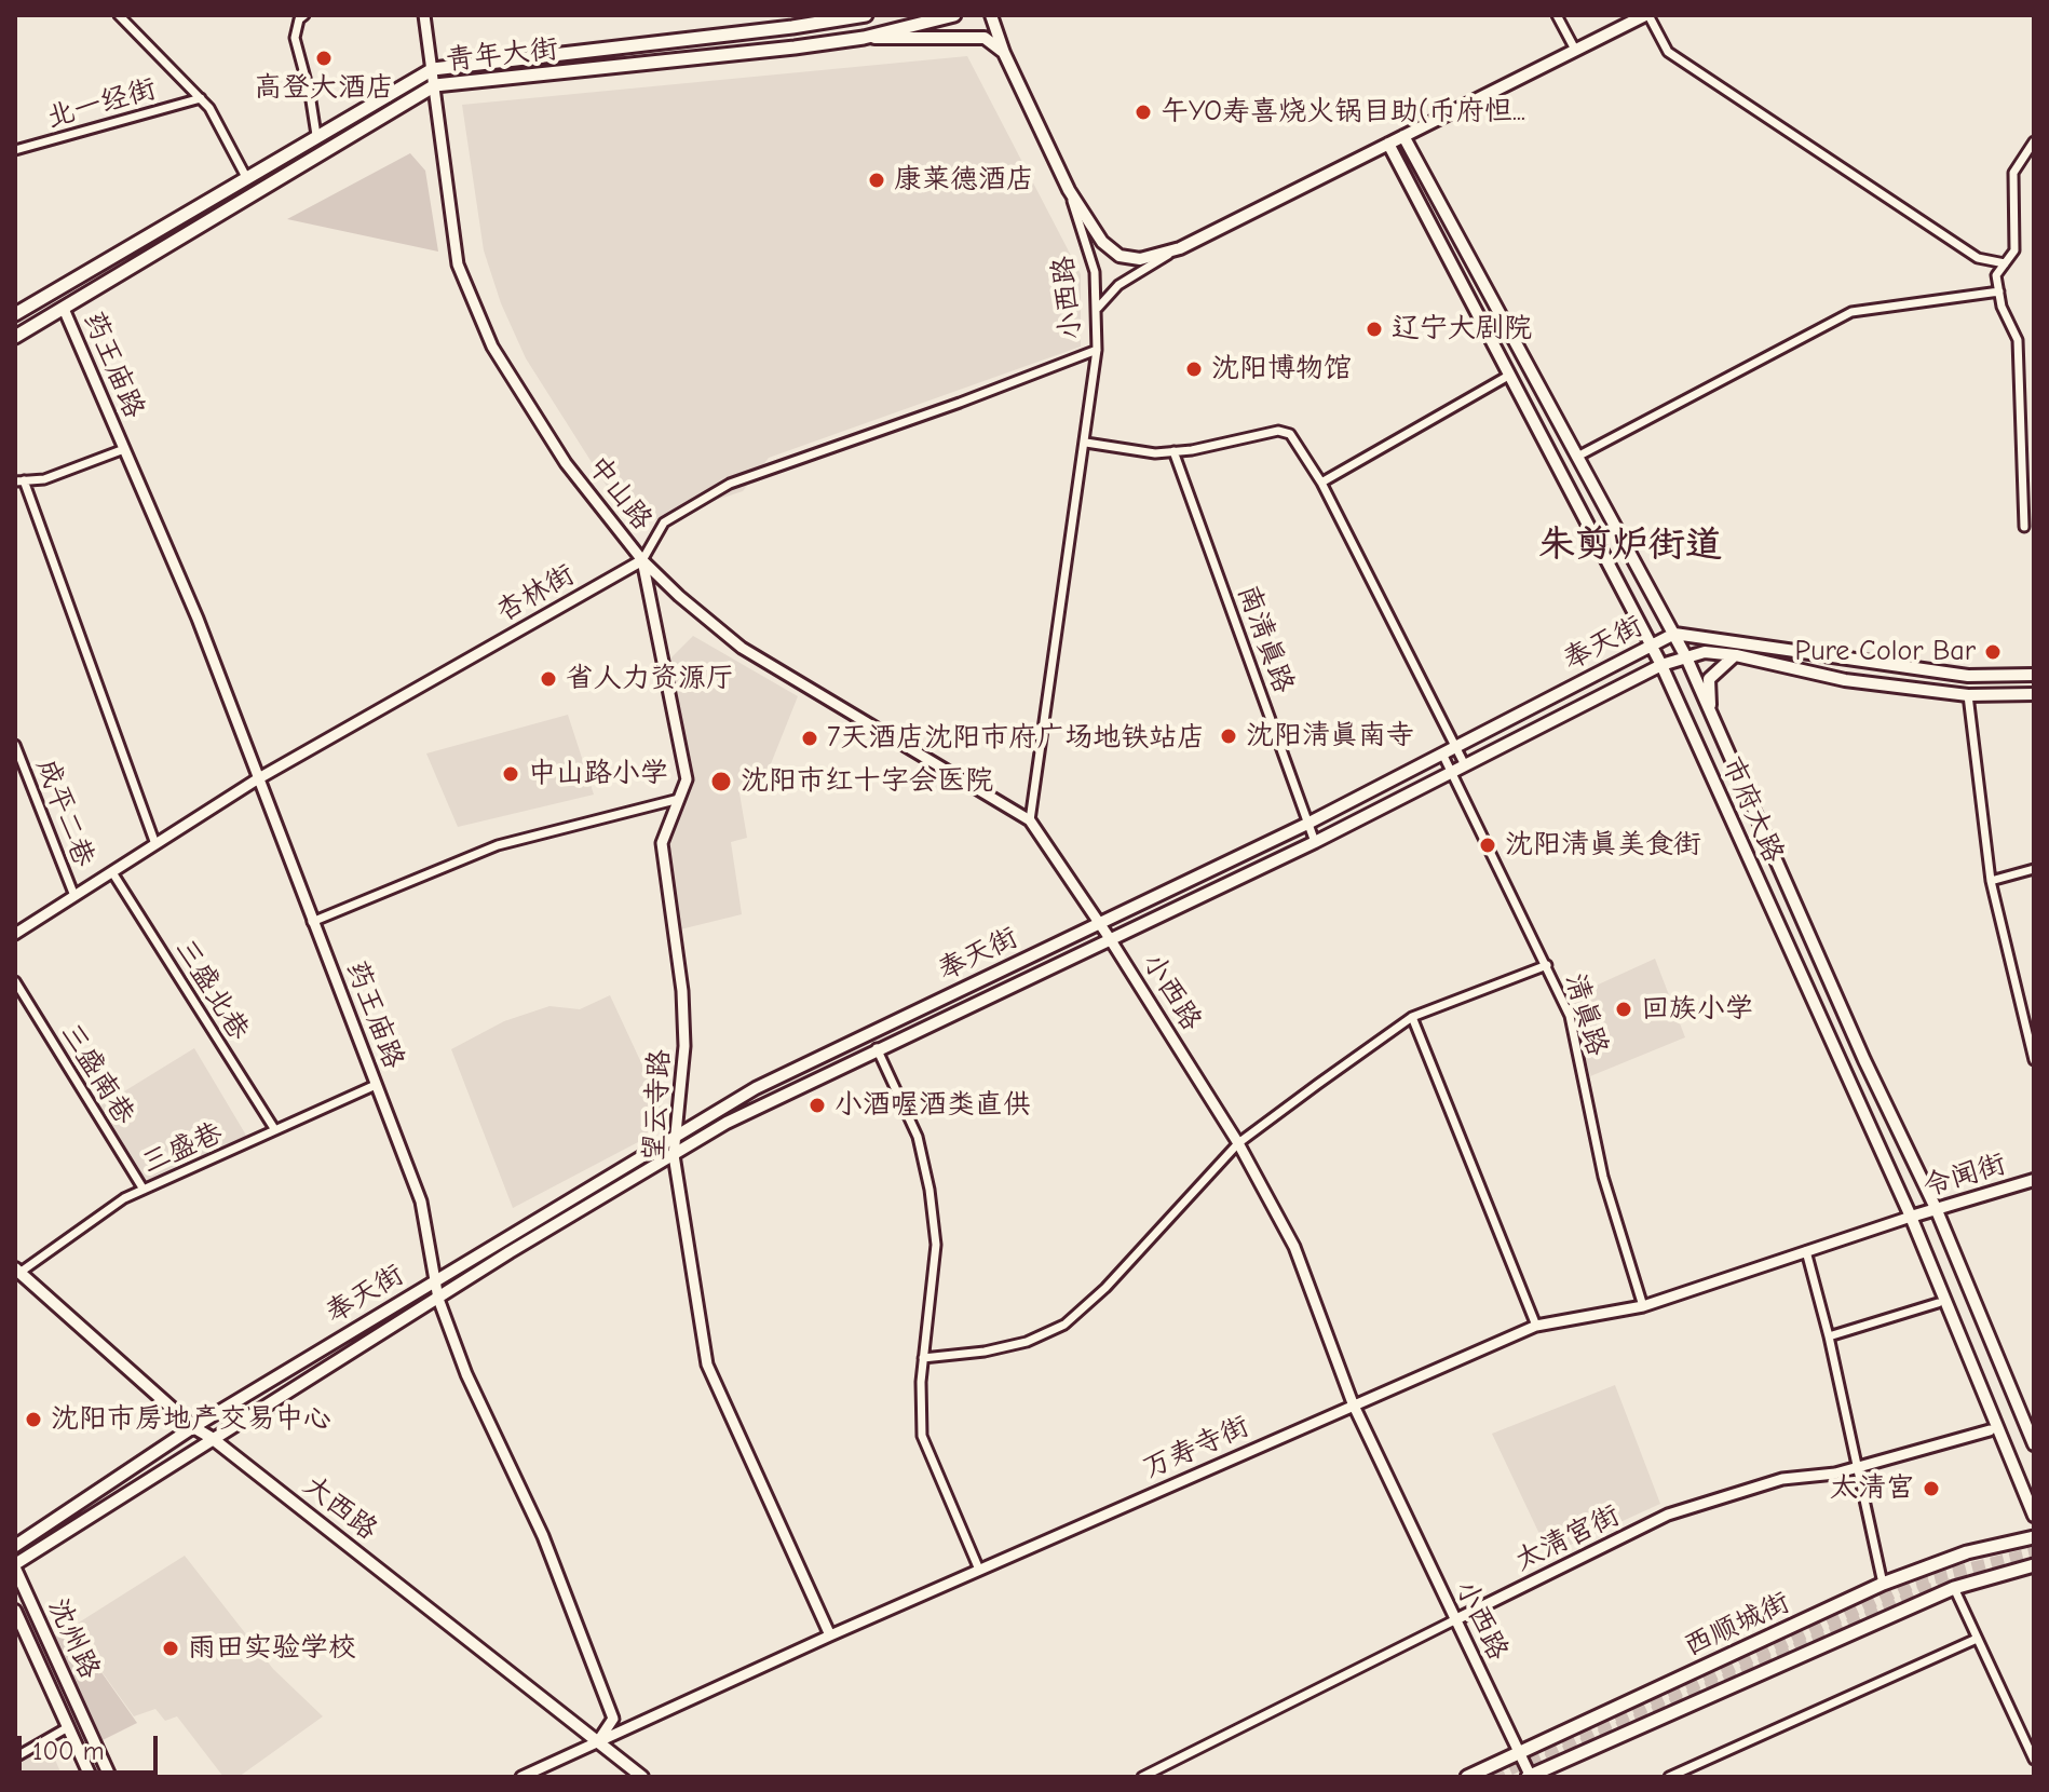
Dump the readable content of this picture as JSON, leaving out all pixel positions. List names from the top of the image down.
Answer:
{
  "streets": {
    "main road": [
      "青年大街",
      "奉天街",
      "市府大路",
      "令闻街",
      "大西路",
      "西顺城街",
      "沈州路"
    ],
    "street": [
      "北一经街",
      "小西路",
      "药王庙路",
      "中山路",
      "杏林街",
      "南清真路",
      "成平二巷",
      "三盛北巷",
      "清真路",
      "三盛南巷",
      "望云寺路",
      "三盛巷",
      "万寿寺街",
      "太清宫街"
    ]
  },
  "crossings": [
    ["青年大街", "药王庙路"],
    ["青年大街", "中山路"],
    ["小西路", "中山路"],
    ["小西路", "奉天街"],
    ["小西路", "万寿寺街"],
    ["小西路", "太清宫街"],
    ["小西路", "西顺城街"],
    ["药王庙路", "杏林街"],
    ["药王庙路", "奉天街"],
    ["药王庙路", "三盛巷"],
    ["药王庙路", "万寿寺街"],
    ["药王庙路", "大西路"],
    ["中山路", "杏林街"],
    ["中山路", "望云寺路"],
    ["杏林街", "成平二巷"],
    ["杏林街", "三盛北巷"],
    ["杏林街", "望云寺路"],
    ["南清真路", "奉天街"],
    ["奉天街", "市府大路"],
    ["奉天街", "清真路"],
    ["奉天街", "望云寺路"],
    ["奉天街", "大西路"],
    ["奉天街", "沈州路"],
    ["市府大路", "令闻街"],
    ["市府大路", "万寿寺街"],
    ["三盛北巷", "三盛巷"],
    ["清真路", "万寿寺街"],
    ["三盛南巷", "三盛巷"],
    ["望云寺路", "万寿寺街"],
    ["三盛巷", "大西路"],
    ["令闻街", "万寿寺街"],
    ["万寿寺街", "大西路"]
  ],
  "districts": ["朱剪炉街道"],
  "places": [
    "高登大酒店",
    "午YO寿喜烧火锅目助(币府怛...",
    "康莱德酒店",
    "辽宁大剧院",
    "沈阳博物馆",
    "Pure Color Bar",
    "省人力资源厅",
    "沈阳清真南寺",
    "7天酒店沈阳市府广场地铁站店",
    "中山路小学",
    "沈阳市红十字会医院",
    "沈阳清真美食街",
    "回族小学",
    "小酒喔酒类直供",
    "沈阳市房地产交易中心",
    "太清宫",
    "雨田实验学校"
  ],
  "scale_bar": "100 m"
}
